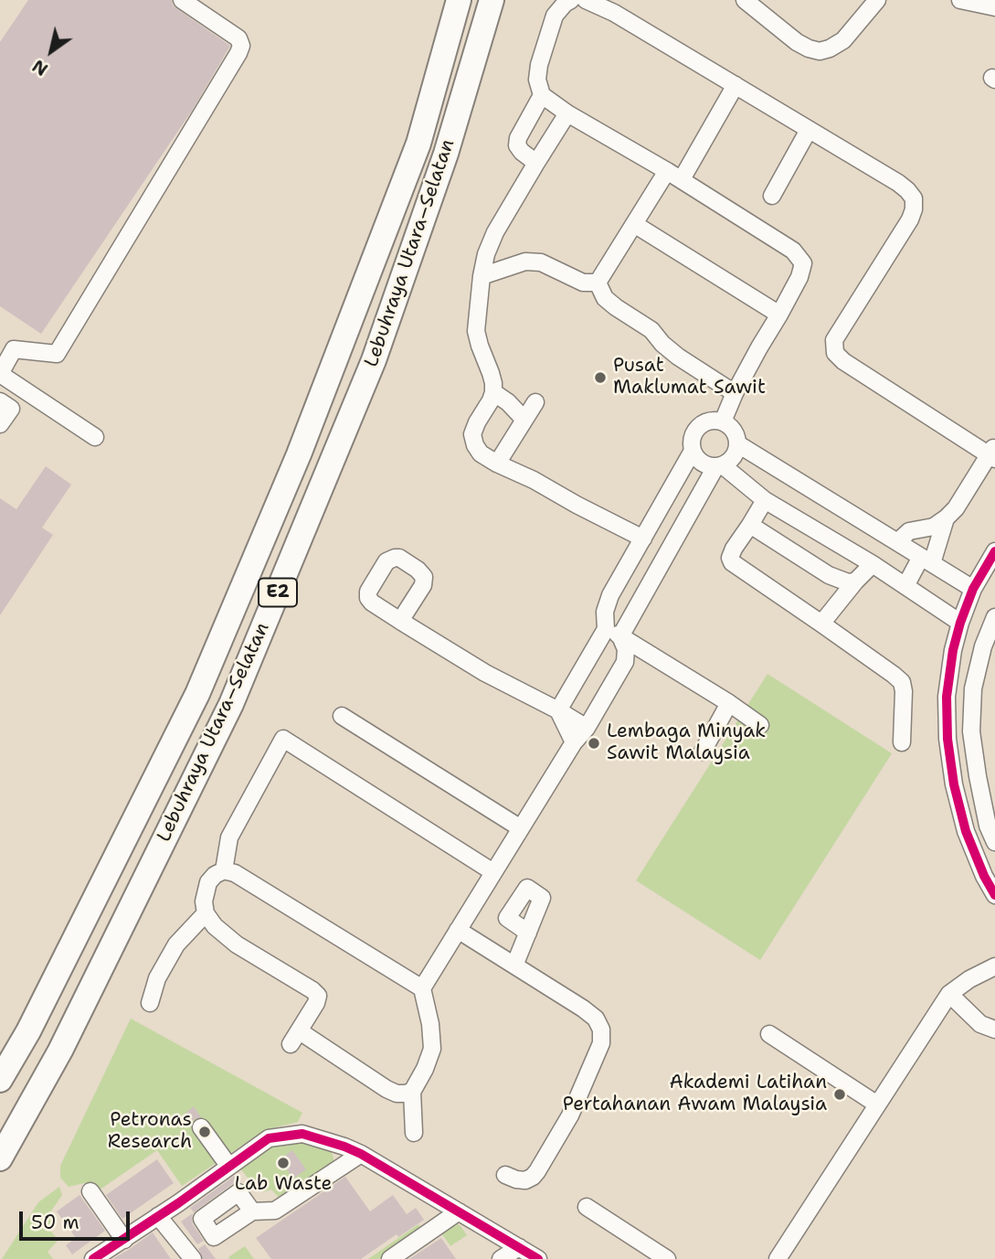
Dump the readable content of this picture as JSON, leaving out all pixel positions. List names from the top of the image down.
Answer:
{
  "streets": {
    "highway": ["Lebuhraya Utara–Selatan", "E2"]
  },
  "places": [
    "Pusat Maklumat Sawit",
    "Lembaga Minyak Sawit Malaysia",
    "Akademi Latihan Pertahanan Awam Malaysia",
    "Petronas Research",
    "Lab Waste"
  ],
  "scale_bar": "50 m",
  "north": "bottom left"
}
